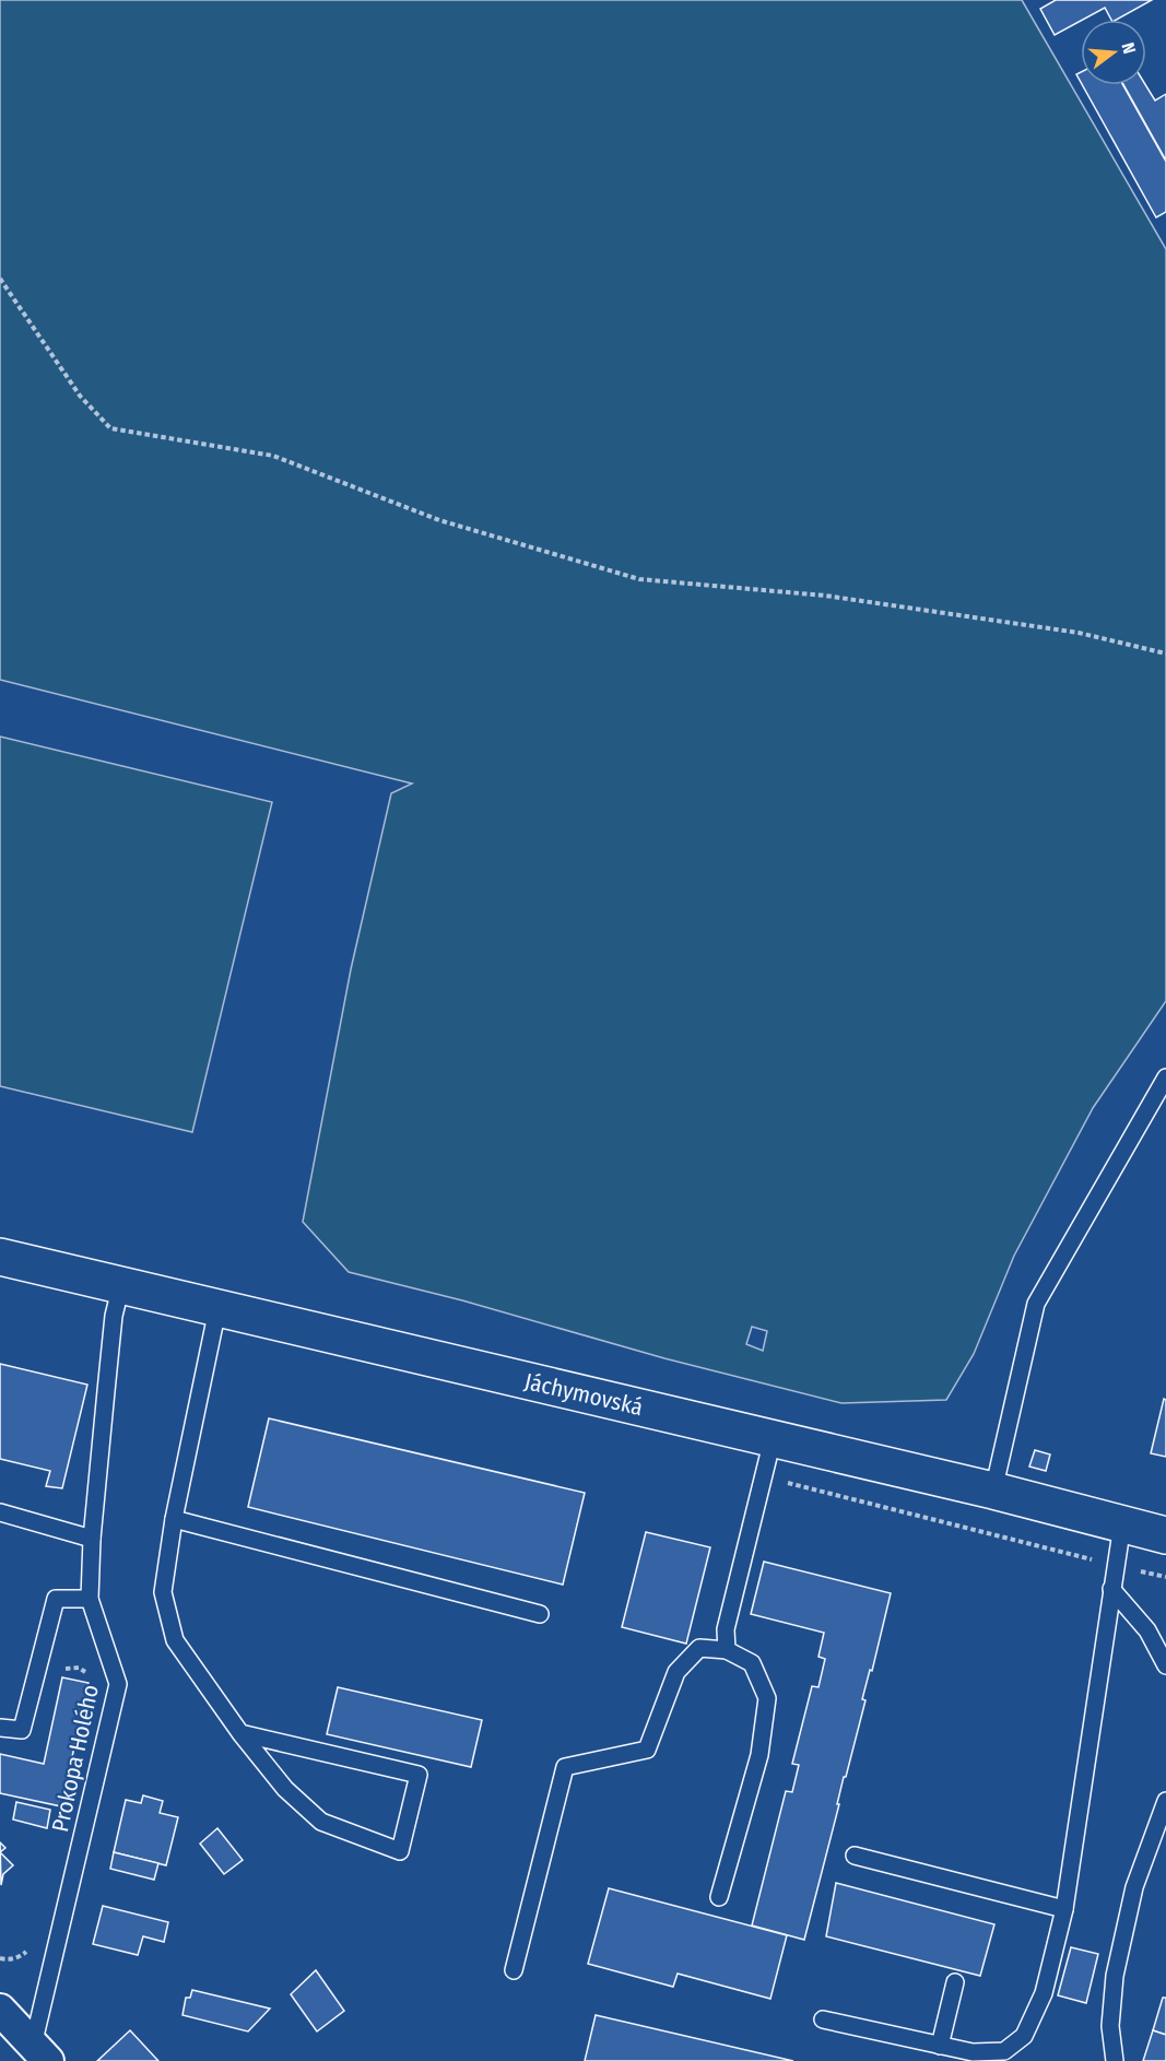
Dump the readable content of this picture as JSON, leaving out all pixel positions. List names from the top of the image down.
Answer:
{
  "streets": {
    "street": ["Jáchymovská"],
    "lane": ["Prokopa Holého"]
  },
  "crossings": [
    ["Jáchymovská", "Prokopa Holého"]
  ],
  "north": "right"
}
